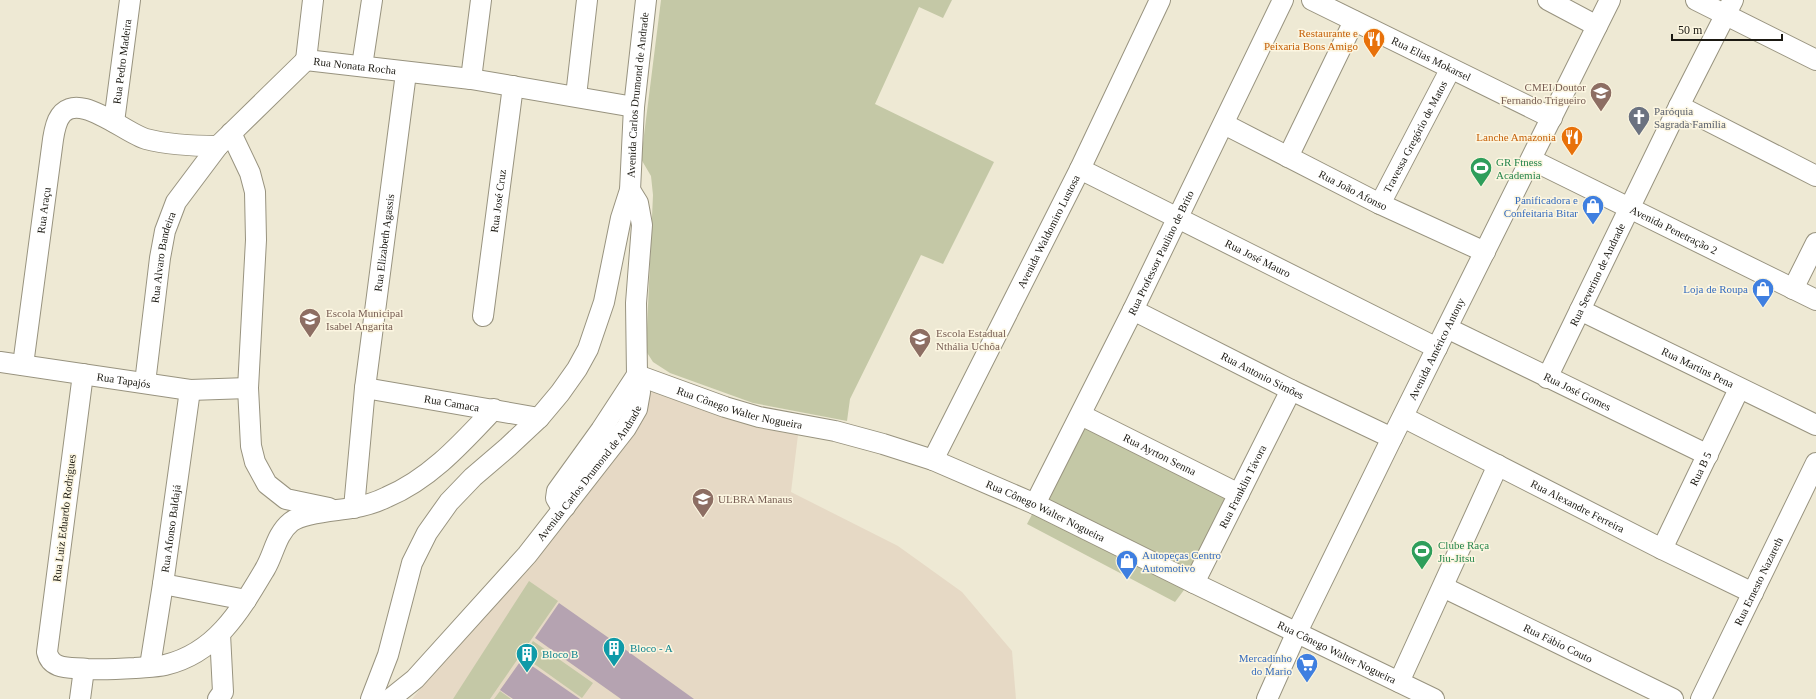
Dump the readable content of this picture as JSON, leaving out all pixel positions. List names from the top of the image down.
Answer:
{
  "streets": {
    "street": [
      "Rua Elias Mokarsel",
      "Rua Pedro Madeira",
      "Rua Nonata Rocha",
      "Avenida Carlos Drumond de Andrade",
      "Travessa Gregório de Matos",
      "Rua João Afonso",
      "Rua José Cruz",
      "Rua Araçu",
      "Avenida Penetração 2",
      "Avenida Waldomiro Lustosa",
      "Rua Elizabeth Agassis",
      "Rua Professor Paulino de Brito",
      "Rua Alvaro Bandeira",
      "Rua José Mauro",
      "Rua Severino de Andrade",
      "Avenida Américo Antony",
      "Rua Martins Pena",
      "Rua Antonio Simões",
      "Rua Tapajós",
      "Rua José Gomes",
      "Rua Camaca",
      "Rua Cônego Walter Nogueira",
      "Rua Ayrton Senna",
      "Rua B 5",
      "Rua Franklin Távora",
      "Rua Alexandre Ferreira",
      "Rua Luiz Eduardo Rodrigues",
      "Rua Afonso Baldajá",
      "Rua Ernesto Nazareth",
      "Rua Fábio Couto"
    ]
  },
  "crossings": [
    ["Rua Elias Mokarsel", "Travessa Gregório de Matos"],
    ["Rua Elias Mokarsel", "Avenida Américo Antony"],
    ["Rua Pedro Madeira", "Rua Araçu"],
    ["Rua Nonata Rocha", "Avenida Carlos Drumond de Andrade"],
    ["Rua Nonata Rocha", "Rua José Cruz"],
    ["Rua Nonata Rocha", "Rua Elizabeth Agassis"],
    ["Rua Nonata Rocha", "Rua Alvaro Bandeira"],
    ["Avenida Carlos Drumond de Andrade", "Rua Camaca"],
    ["Avenida Carlos Drumond de Andrade", "Rua Cônego Walter Nogueira"],
    ["Travessa Gregório de Matos", "Rua João Afonso"],
    ["Rua João Afonso", "Rua Professor Paulino de Brito"],
    ["Rua João Afonso", "Avenida Américo Antony"],
    ["Rua Araçu", "Rua Tapajós"],
    ["Avenida Penetração 2", "Rua Severino de Andrade"],
    ["Avenida Penetração 2", "Avenida Américo Antony"],
    ["Avenida Waldomiro Lustosa", "Rua José Mauro"],
    ["Avenida Waldomiro Lustosa", "Rua Cônego Walter Nogueira"],
    ["Rua Elizabeth Agassis", "Rua Camaca"],
    ["Rua Professor Paulino de Brito", "Rua José Mauro"],
    ["Rua Professor Paulino de Brito", "Rua Antonio Simões"],
    ["Rua Professor Paulino de Brito", "Rua Cônego Walter Nogueira"],
    ["Rua Professor Paulino de Brito", "Rua Ayrton Senna"],
    ["Rua Alvaro Bandeira", "Rua Tapajós"],
    ["Rua José Mauro", "Avenida Américo Antony"],
    ["Rua Severino de Andrade", "Rua Martins Pena"],
    ["Rua Severino de Andrade", "Rua José Gomes"],
    ["Avenida Américo Antony", "Rua Antonio Simões"],
    ["Avenida Américo Antony", "Rua José Gomes"],
    ["Avenida Américo Antony", "Rua Cônego Walter Nogueira"],
    ["Avenida Américo Antony", "Rua Alexandre Ferreira"],
    ["Rua Martins Pena", "Rua B 5"],
    ["Rua Antonio Simões", "Rua Franklin Távora"],
    ["Rua Tapajós", "Rua Luiz Eduardo Rodrigues"],
    ["Rua Tapajós", "Rua Afonso Baldajá"],
    ["Rua José Gomes", "Rua B 5"],
    ["Rua Cônego Walter Nogueira", "Rua Franklin Távora"],
    ["Rua Ayrton Senna", "Rua Franklin Távora"],
    ["Rua B 5", "Rua Alexandre Ferreira"],
    ["Rua Alexandre Ferreira", "Rua Ernesto Nazareth"]
  ],
  "places": {
    "restaurant": ["Restaurante e Peixaria Bons Amigo", "Lanche Amazonia"],
    "school or university": [
      "CMEI Doutor Fernando Trigueiro",
      "Escola Municipal Isabel Angarita",
      "Escola Estadual Nthália Uchôa",
      "ULBRA Manaus"
    ],
    "church": ["Paróquia Sagrada Família"],
    "sports": ["GR Ftness Academia", "Clube Raça Jiu-Jitsu"],
    "shop": ["Panificadora e Confeitaria Bitar", "Loja de Roupa", "Autopeças Centro Automotivo"],
    "building": ["Bloco - A", "Bloco B"],
    "supermarket": ["Mercadinho do Mario"]
  },
  "scale_bar": "50 m"
}
